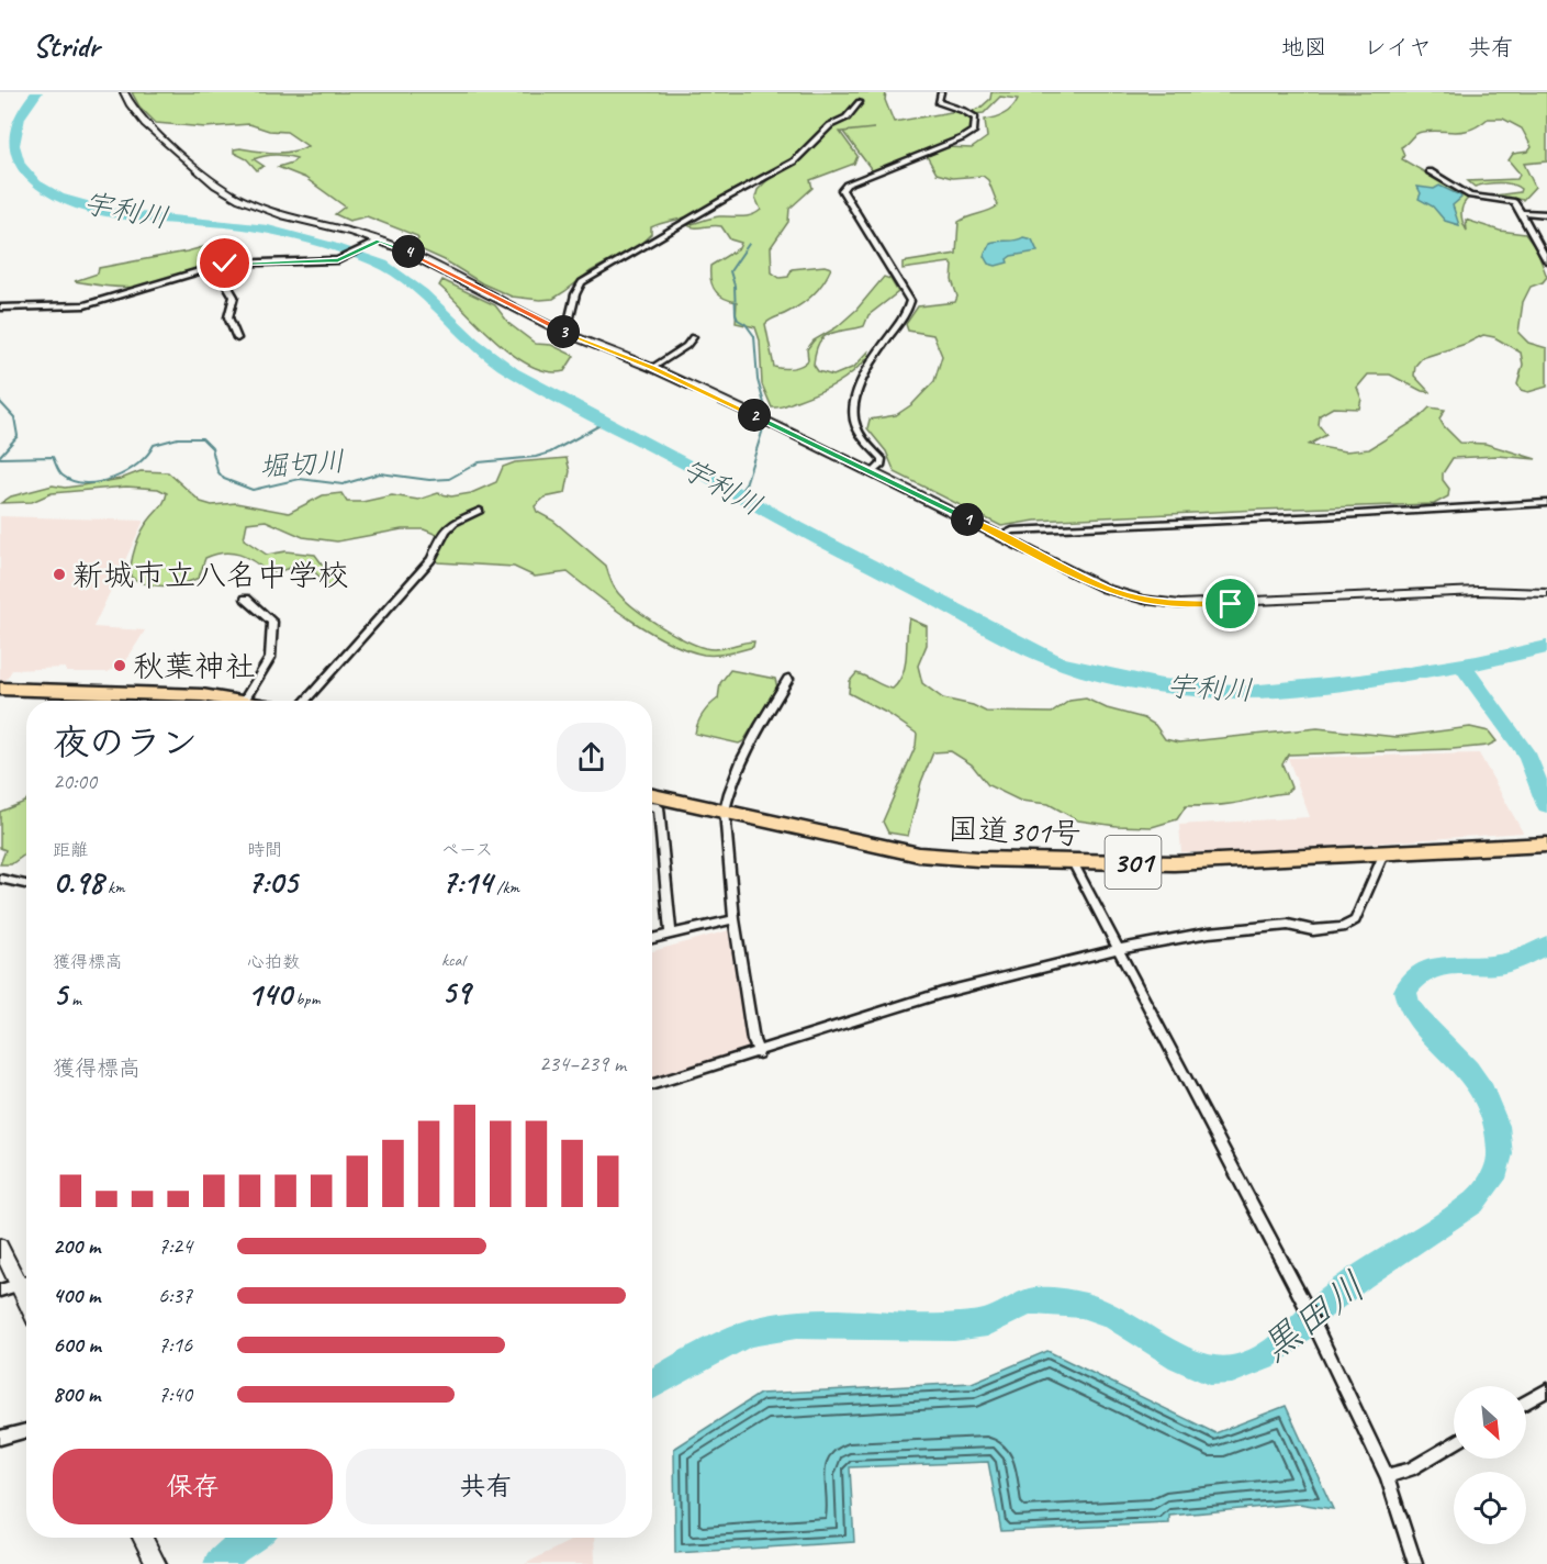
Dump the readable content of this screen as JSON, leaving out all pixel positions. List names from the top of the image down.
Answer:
{
  "streets": {
    "highway": ["国道301号", "301"]
  },
  "water": ["宇利川", "堀切川", "黒田川"],
  "places": ["新城市立八名中学校", "秋葉神社"],
  "north": "bottom right",
  "page": {
    "header": "Stridr",
    "nav": ["地図", "レイヤ", "共有"],
    "pins": [
      "4",
      "3",
      "2",
      "1"
    ],
    "heading": ["夜のラン", "20:00"],
    "stats": [
      ["距離", "0.98 km"],
      ["時間", "7:05"],
      ["ペース", "7:14 /km"],
      ["獲得標高", "5 m"],
      ["心拍数", "140 bpm"],
      ["kcal", "59"]
    ],
    "chart": ["獲得標高", "234–239 m"],
    "list": [
      {
        "name": "200 m",
        "note": "7:24"
      },
      {
        "name": "400 m",
        "note": "6:37"
      },
      {
        "name": "600 m",
        "note": "7:16"
      },
      {
        "name": "800 m",
        "note": "7:40"
      }
    ],
    "buttons": ["保存", "共有"]
  }
}
